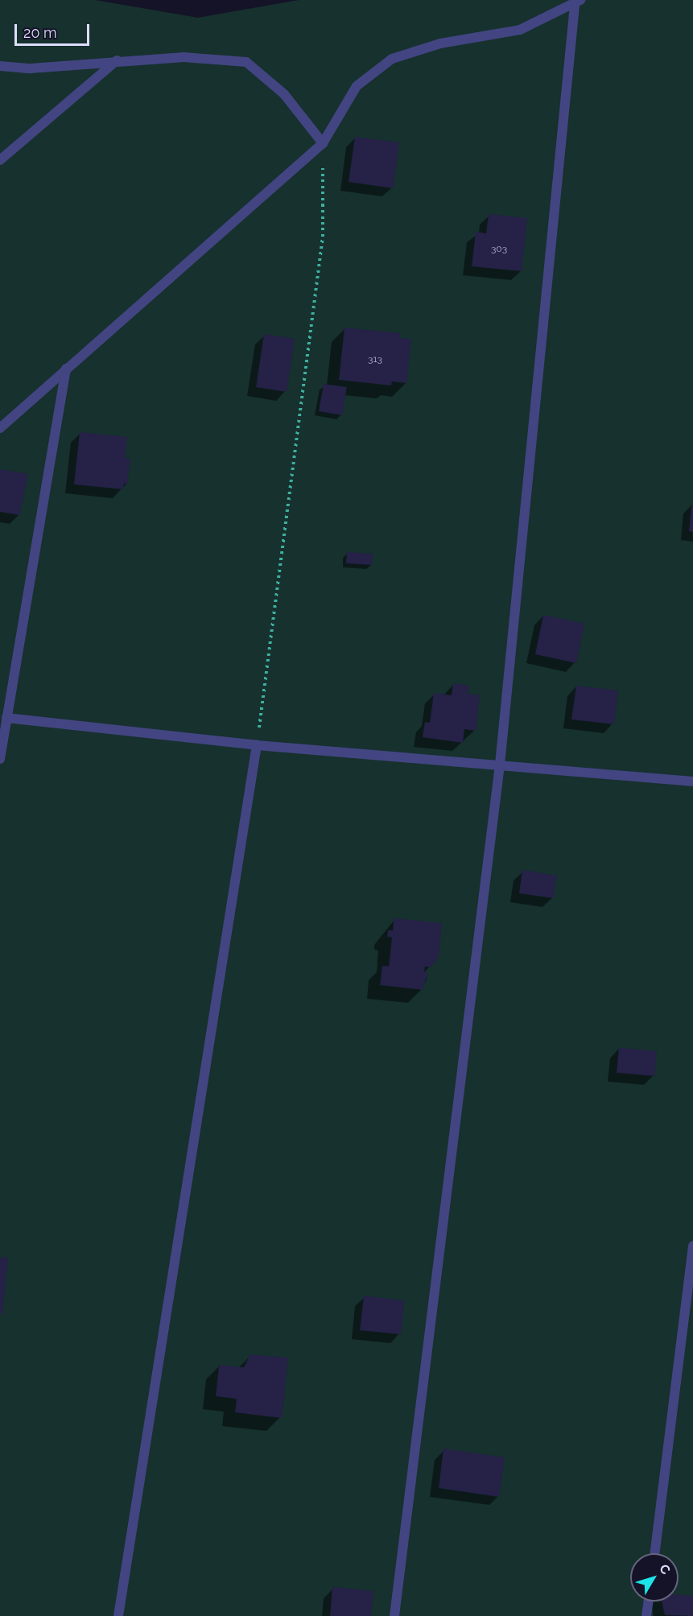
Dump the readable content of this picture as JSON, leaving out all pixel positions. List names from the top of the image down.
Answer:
{
  "house_numbers": ["303", "313"],
  "scale_bar": "20 m",
  "north": "top right"
}
